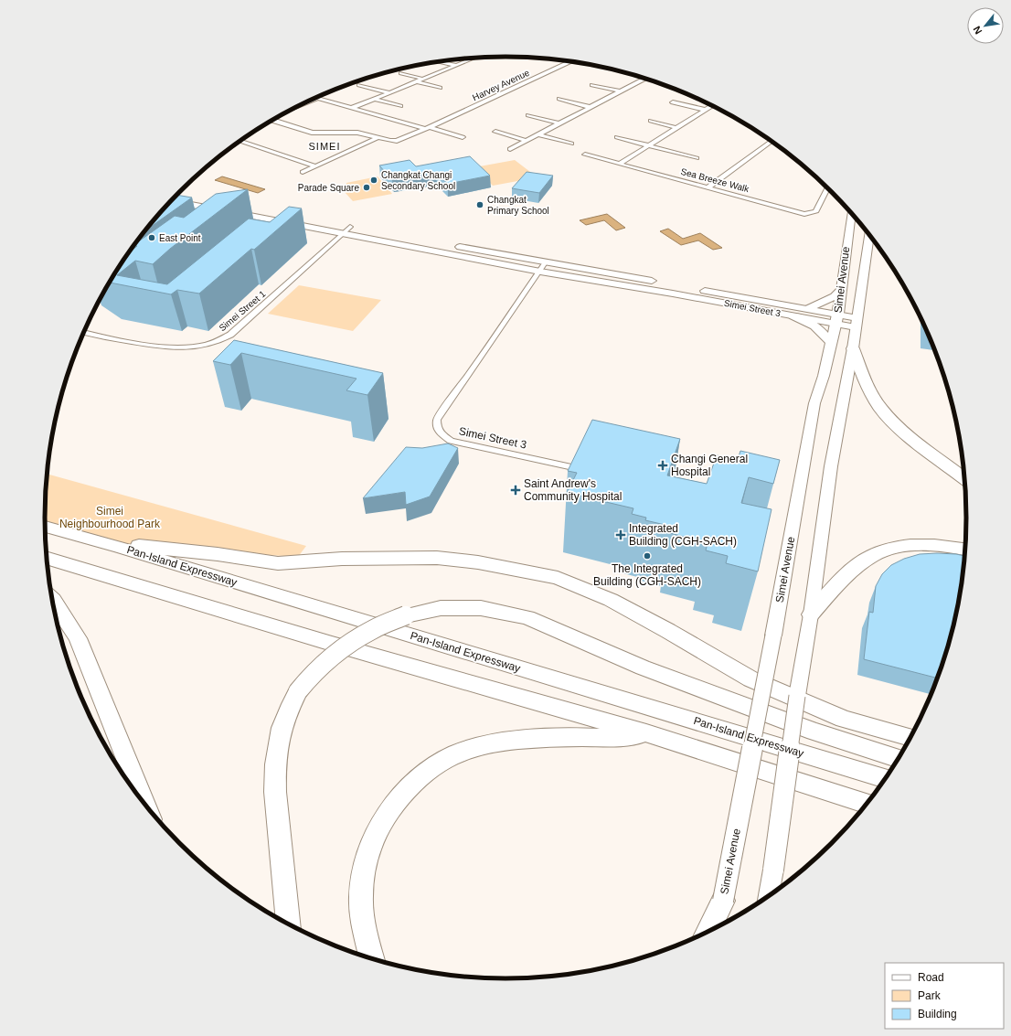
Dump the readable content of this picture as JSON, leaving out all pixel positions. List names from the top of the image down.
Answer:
{
  "streets": {
    "highway": ["Pan-Island Expressway"],
    "main road": ["Simei Avenue", "Simei Street 3"],
    "street": ["Harvey Avenue", "Sea Breeze Walk", "Simei Street 1"]
  },
  "crossings": [
    ["Simei Avenue", "Simei Street 3"],
    ["Simei Street 3", "Simei Street 1"]
  ],
  "districts": ["SIMEI"],
  "parks": ["Simei Neighbourhood Park"],
  "places": {
    "other": [
      "Changkat Changi Secondary School",
      "Parade Square",
      "Changkat Primary School",
      "East Point",
      "The Integrated Building (CGH-SACH)"
    ],
    "health": ["Changi General Hospital", "Saint Andrew's Community Hospital", "Integrated Building (CGH-SACH)"]
  },
  "legend": ["Road", "Park", "Building"],
  "north": "bottom left"
}
